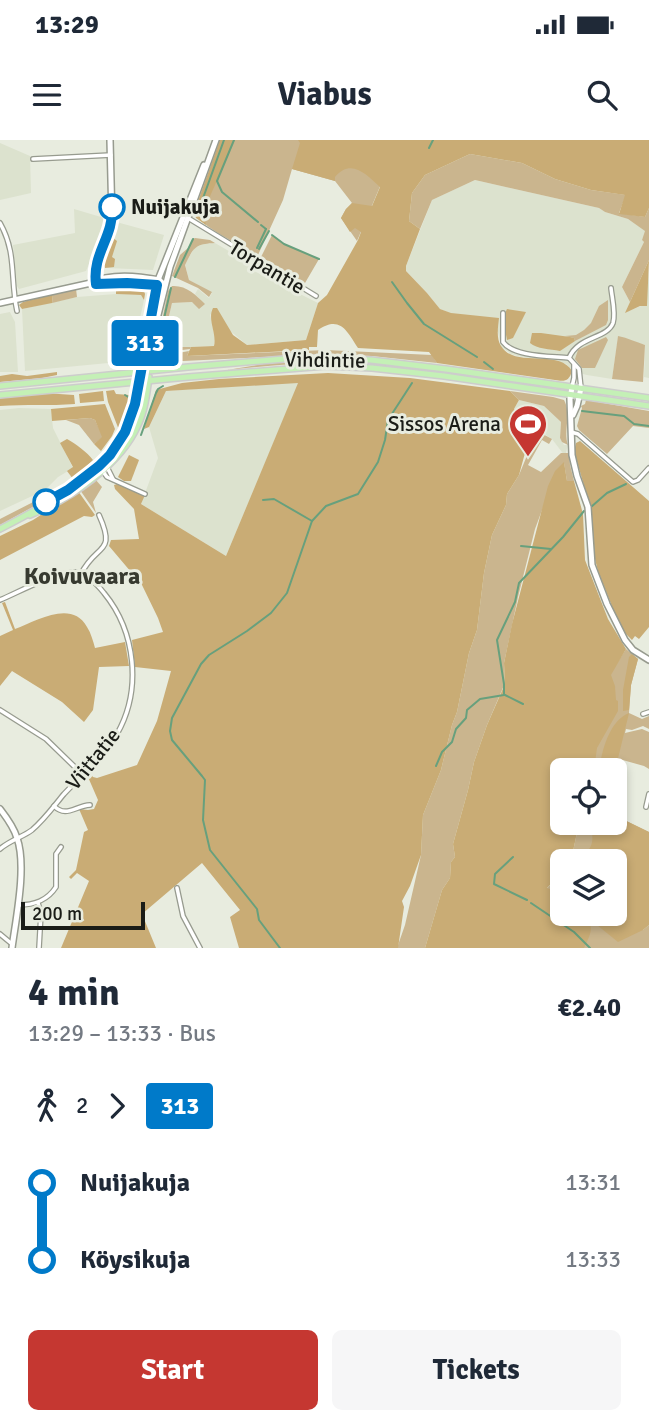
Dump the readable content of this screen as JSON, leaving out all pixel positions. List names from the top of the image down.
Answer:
{
  "streets": {
    "main road": ["Vihdintie"],
    "street": ["Torpantie", "Viittatie"]
  },
  "districts": ["Koivuvaara"],
  "places": {
    "other": ["Nuijakuja"],
    "sports": ["Sissos Arena"]
  },
  "lines": ["bus line 313"],
  "scale_bar": "200 m",
  "page": {
    "status": "13:29",
    "header": "Viabus",
    "on_map": "313",
    "scale": "200 m",
    "heading": ["4 min", "13:29 – 13:33 · Bus", "€2.40"],
    "legs": ["2", "313"],
    "list": [
      {
        "name": "Nuijakuja",
        "value": "13:31"
      },
      {
        "name": "Köysikuja",
        "value": "13:33"
      }
    ],
    "buttons": ["Start", "Tickets"]
  }
}
